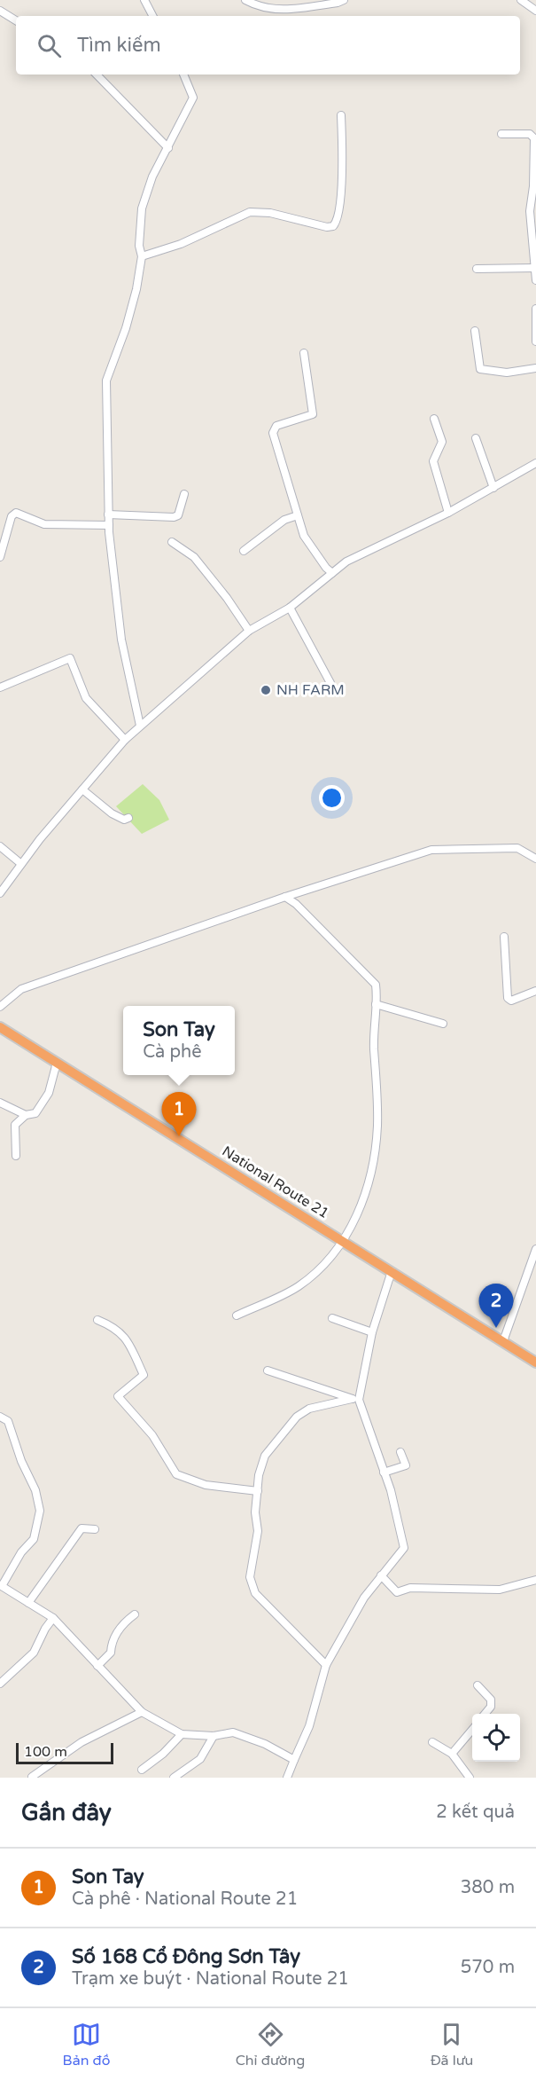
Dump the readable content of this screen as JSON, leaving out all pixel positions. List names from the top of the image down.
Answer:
{
  "streets": {
    "highway": ["National Route 21"]
  },
  "places": ["NH FARM"],
  "scale_bar": "100 m",
  "page": {
    "search": "Tìm kiếm",
    "popup": ["Son Tay", "Cà phê"],
    "pins": ["1", "2"],
    "scale": "100 m",
    "heading": ["Gần đây", "2 kết quả"],
    "list": [
      {
        "mark": "1",
        "name": "Son Tay",
        "note": "Cà phê · National Route 21",
        "value": "380 m"
      },
      {
        "mark": "2",
        "name": "Số 168 Cổ Đông Sơn Tây",
        "note": "Trạm xe buýt · National Route 21",
        "value": "570 m"
      }
    ],
    "nav": ["Bản đồ", "Chỉ đường", "Đã lưu"]
  }
}
